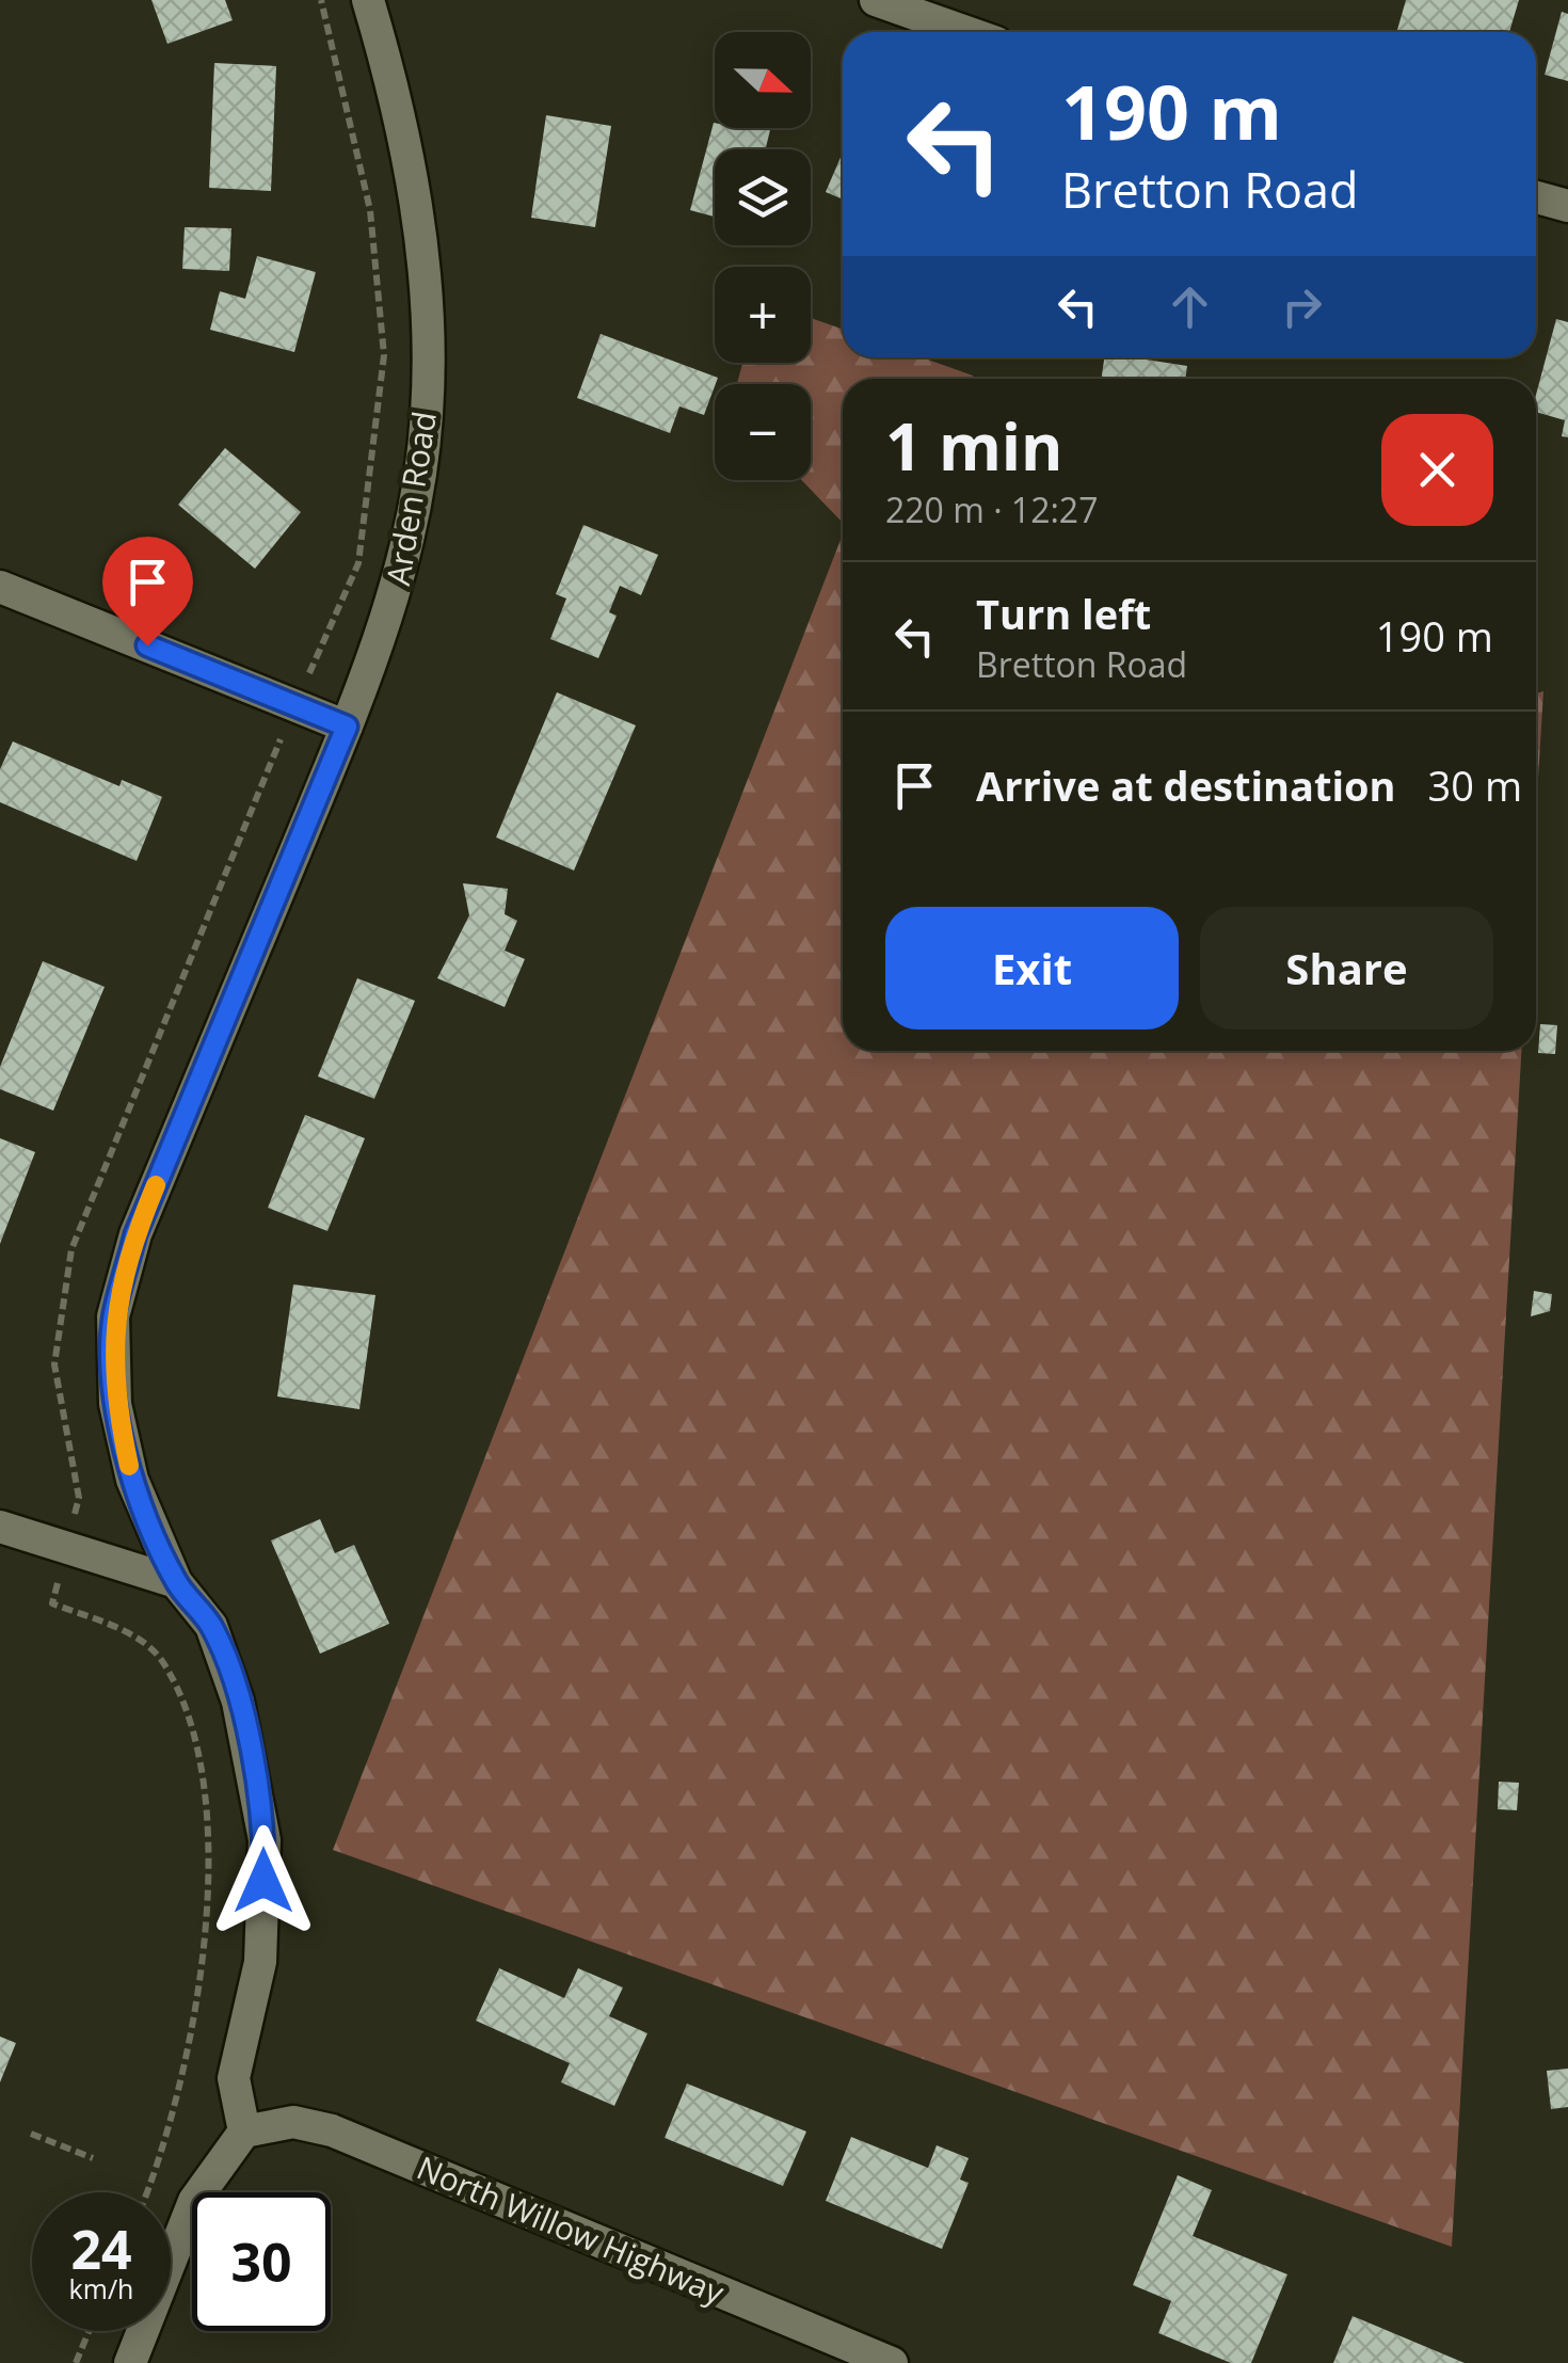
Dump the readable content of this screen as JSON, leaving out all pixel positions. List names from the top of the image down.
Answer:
{
  "streets": {
    "street": ["Arden Road", "North Willow Highway"]
  },
  "crossings": [
    ["Arden Road", "North Willow Highway"]
  ],
  "north": "right",
  "page": {
    "map_buttons": ["+", "−"],
    "turn": ["190 m", "Bretton Road"],
    "heading": ["1 min", "220 m · 12:27"],
    "list": [
      {
        "name": "Turn left",
        "note": "Bretton Road",
        "value": "190 m"
      },
      {
        "name": "Arrive at destination",
        "value": "30 m"
      }
    ],
    "buttons": ["Exit", "Share"],
    "speed": "24 km/h",
    "limit": "30"
  }
}
